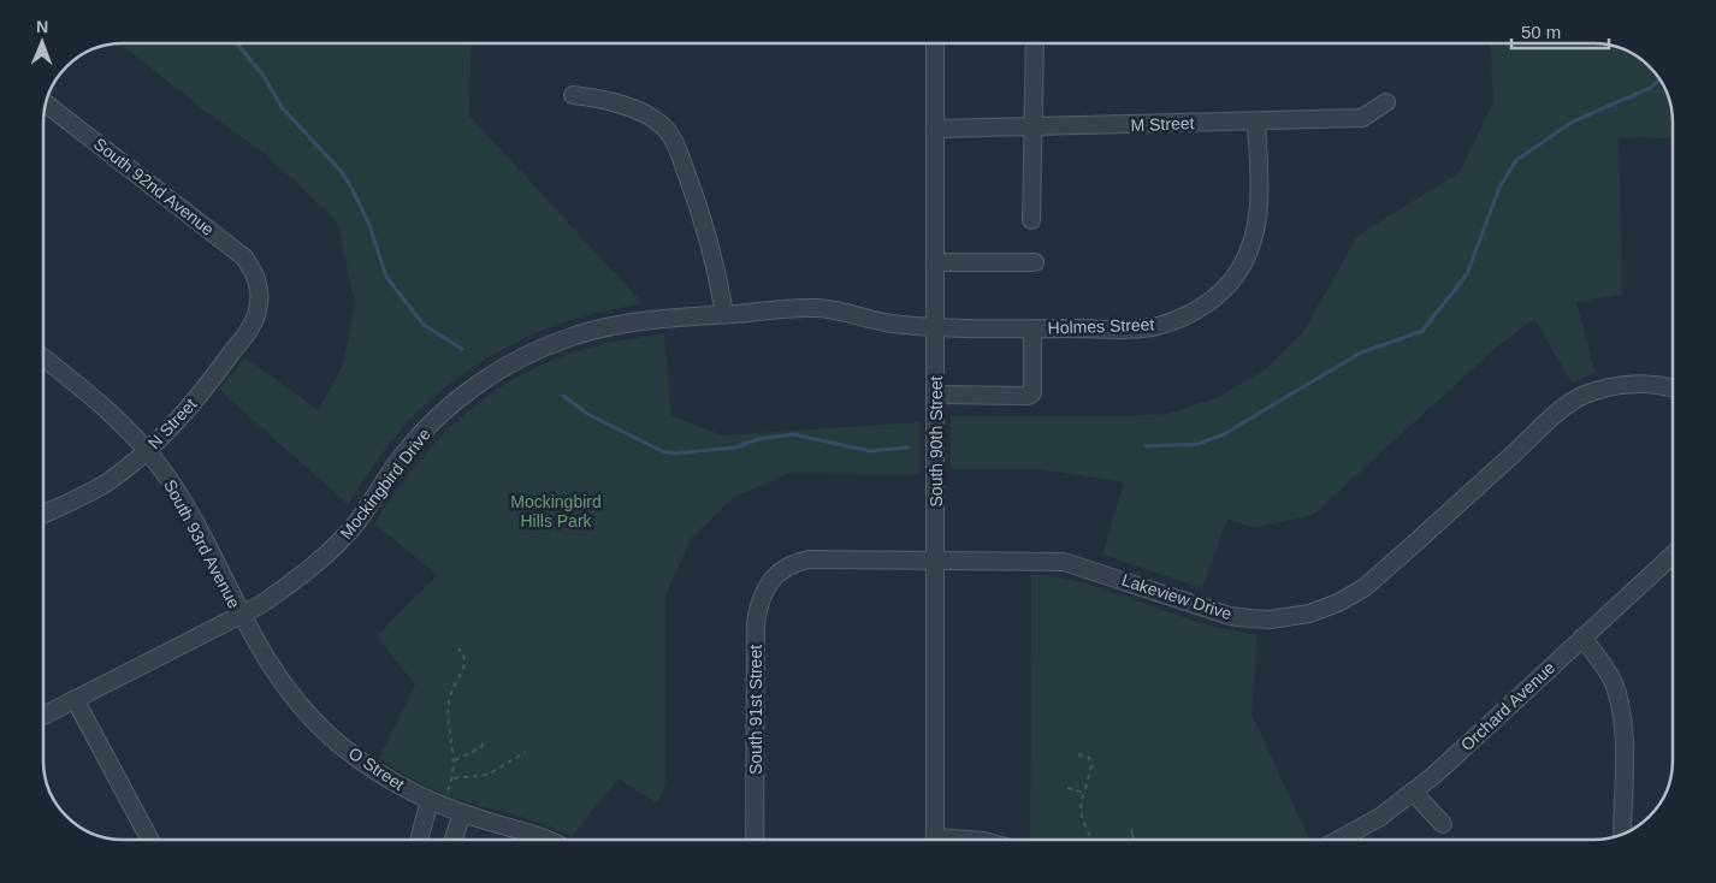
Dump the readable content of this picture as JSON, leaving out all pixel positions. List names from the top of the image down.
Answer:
{
  "streets": {
    "street": [
      "M Street",
      "South 92nd Avenue",
      "Holmes Street",
      "N Street",
      "South 90th Street",
      "Mockingbird Drive",
      "South 93rd Avenue",
      "Lakeview Drive",
      "Orchard Avenue",
      "South 91st Street",
      "O Street"
    ]
  },
  "crossings": [
    ["M Street", "Holmes Street"],
    ["M Street", "South 90th Street"],
    ["South 92nd Avenue", "N Street"],
    ["Holmes Street", "South 90th Street"],
    ["Holmes Street", "Mockingbird Drive"],
    ["N Street", "South 93rd Avenue"],
    ["South 90th Street", "Mockingbird Drive"],
    ["South 90th Street", "Lakeview Drive"],
    ["Mockingbird Drive", "South 93rd Avenue"],
    ["Mockingbird Drive", "O Street"],
    ["South 93rd Avenue", "O Street"],
    ["Lakeview Drive", "South 91st Street"]
  ],
  "parks": ["Mockingbird Hills Park"],
  "scale_bar": "50 m",
  "north": "top"
}
